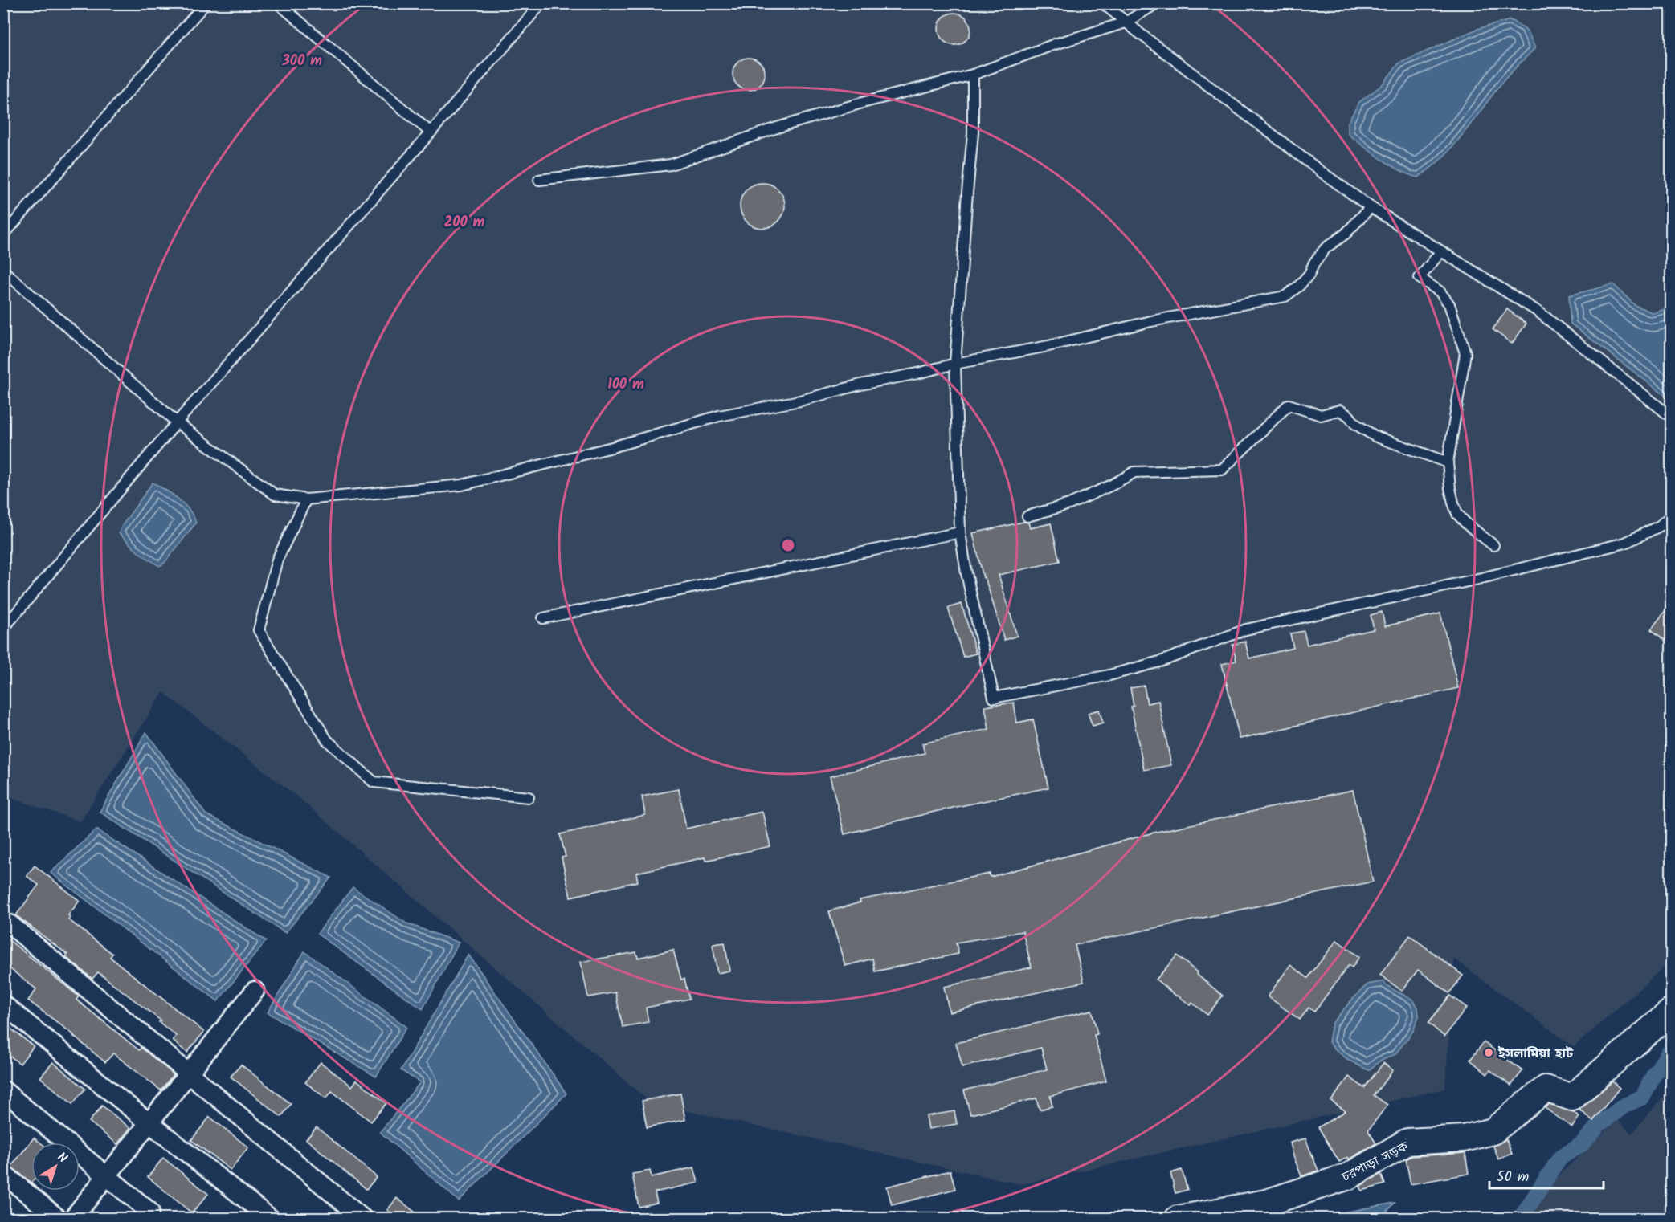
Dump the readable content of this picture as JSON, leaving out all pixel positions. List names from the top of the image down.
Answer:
{
  "streets": {
    "street": ["চরপাড়া সড়ক"]
  },
  "places": ["ইসলামিয়া হাট"],
  "scale_bar": "50 m",
  "north": "top right",
  "rings": ["300 m", "200 m", "100 m"]
}
